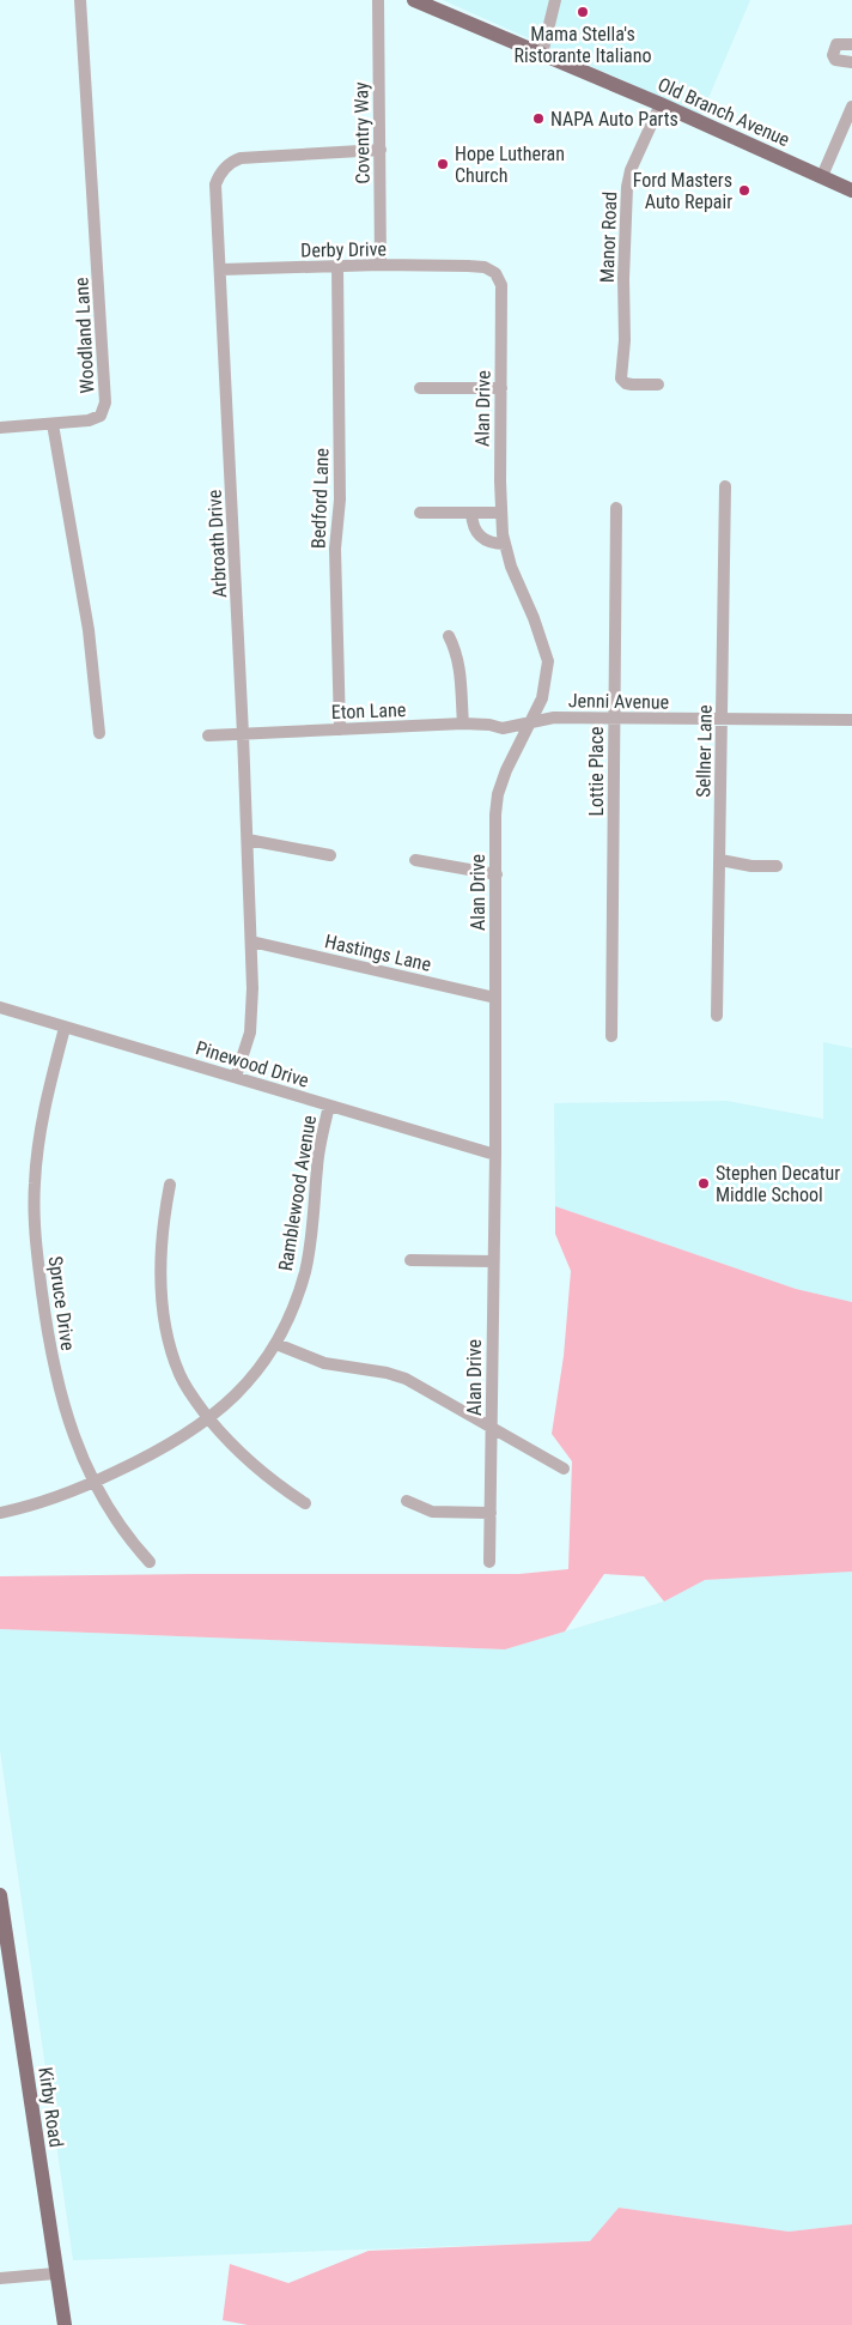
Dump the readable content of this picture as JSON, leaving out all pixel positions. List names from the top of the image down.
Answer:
{
  "streets": {
    "main road": ["Old Branch Avenue", "Kirby Road"],
    "street": [
      "Coventry Way",
      "Manor Road",
      "Derby Drive",
      "Woodland Lane",
      "Alan Drive",
      "Bedford Lane",
      "Arbroath Drive",
      "Jenni Avenue",
      "Eton Lane",
      "Sellner Lane",
      "Lottie Place",
      "Hastings Lane",
      "Pinewood Drive",
      "Ramblewood Avenue",
      "Spruce Drive"
    ]
  },
  "crossings": [
    ["Old Branch Avenue", "Manor Road"],
    ["Coventry Way", "Derby Drive"],
    ["Coventry Way", "Arbroath Drive"],
    ["Derby Drive", "Alan Drive"],
    ["Derby Drive", "Bedford Lane"],
    ["Derby Drive", "Arbroath Drive"],
    ["Alan Drive", "Jenni Avenue"],
    ["Alan Drive", "Eton Lane"],
    ["Alan Drive", "Hastings Lane"],
    ["Alan Drive", "Pinewood Drive"],
    ["Bedford Lane", "Eton Lane"],
    ["Arbroath Drive", "Eton Lane"],
    ["Arbroath Drive", "Hastings Lane"],
    ["Arbroath Drive", "Pinewood Drive"],
    ["Jenni Avenue", "Eton Lane"],
    ["Jenni Avenue", "Sellner Lane"],
    ["Jenni Avenue", "Lottie Place"],
    ["Pinewood Drive", "Ramblewood Avenue"],
    ["Pinewood Drive", "Spruce Drive"],
    ["Ramblewood Avenue", "Spruce Drive"]
  ],
  "places": [
    "Mama Stella's Ristorante Italiano",
    "NAPA Auto Parts",
    "Hope Lutheran Church",
    "Ford Masters Auto Repair",
    "Stephen Decatur Middle School"
  ]
}
